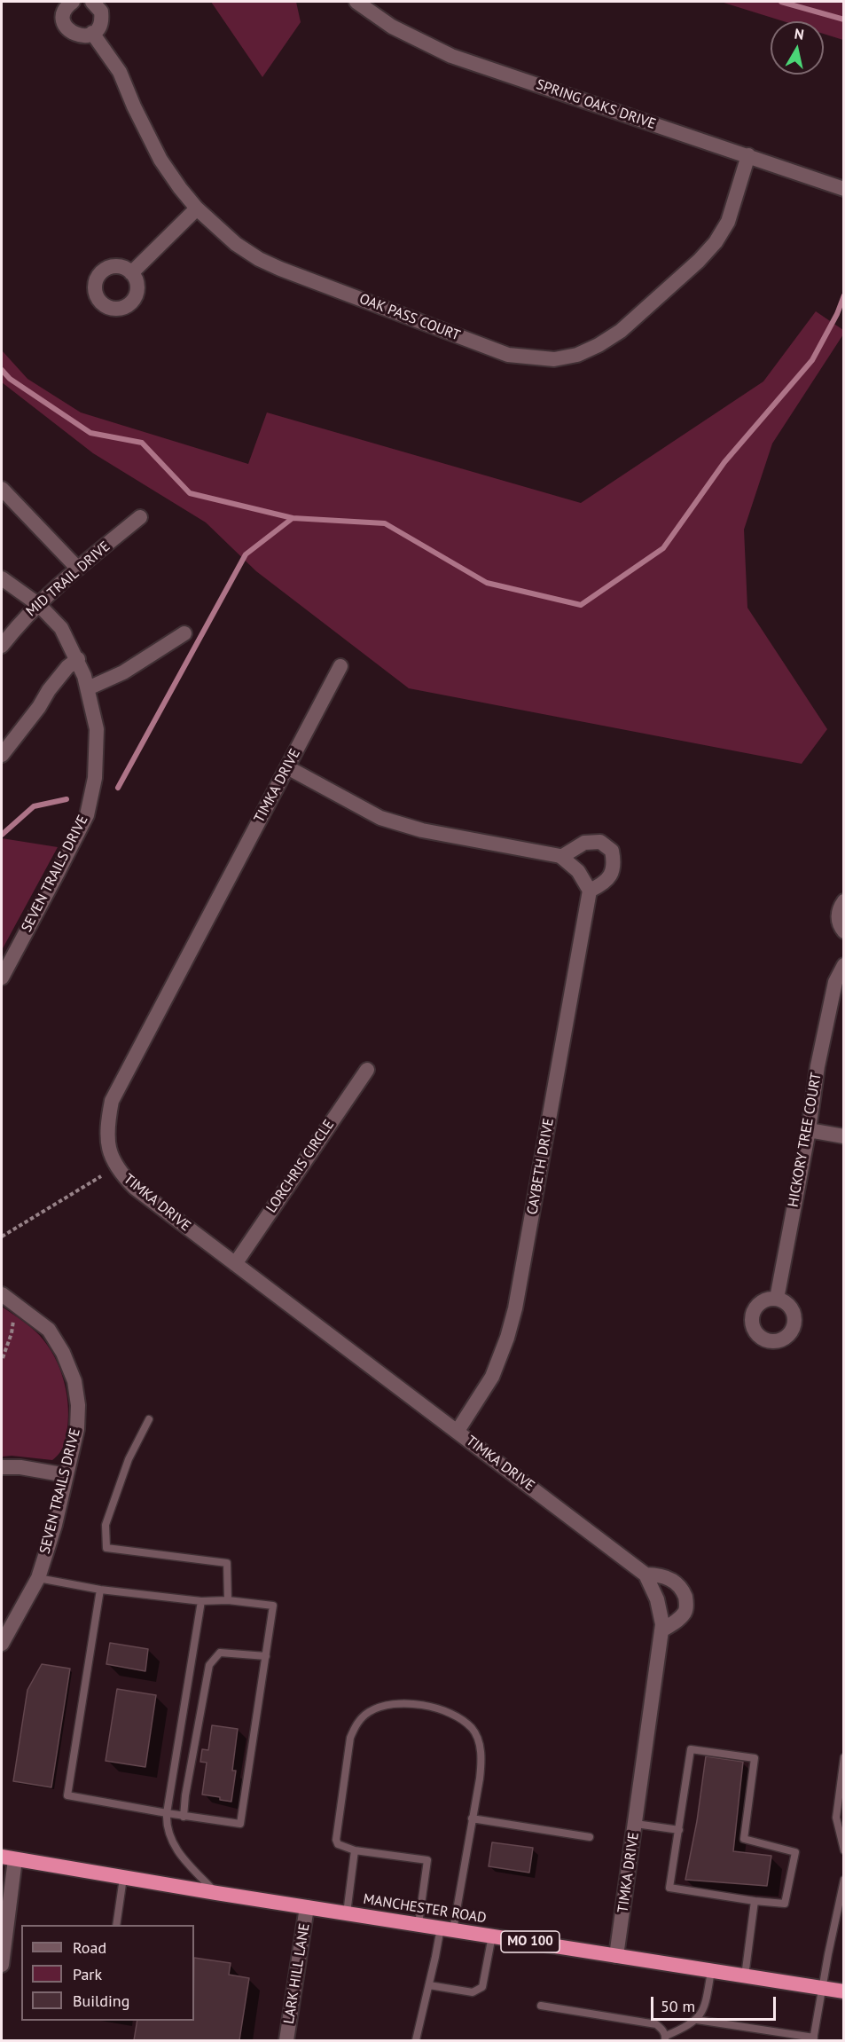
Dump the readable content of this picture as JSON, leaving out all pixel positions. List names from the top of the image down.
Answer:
{
  "streets": {
    "highway": ["MANCHESTER ROAD", "MO 100"],
    "street": [
      "SPRING OAKS DRIVE",
      "OAK PASS COURT",
      "MID TRAIL DRIVE",
      "TIMKA DRIVE",
      "SEVEN TRAILS DRIVE",
      "HICKORY TREE COURT",
      "LORCHRIS CIRCLE",
      "CAYBETH DRIVE",
      "LARK HILL LANE"
    ]
  },
  "crossings": [
    ["SPRING OAKS DRIVE", "OAK PASS COURT"],
    ["MID TRAIL DRIVE", "SEVEN TRAILS DRIVE"],
    ["TIMKA DRIVE", "LORCHRIS CIRCLE"],
    ["TIMKA DRIVE", "CAYBETH DRIVE"],
    ["TIMKA DRIVE", "MANCHESTER ROAD"],
    ["MANCHESTER ROAD", "LARK HILL LANE"]
  ],
  "legend": ["Road", "Park", "Building"],
  "scale_bar": "50 m",
  "north": "top"
}
